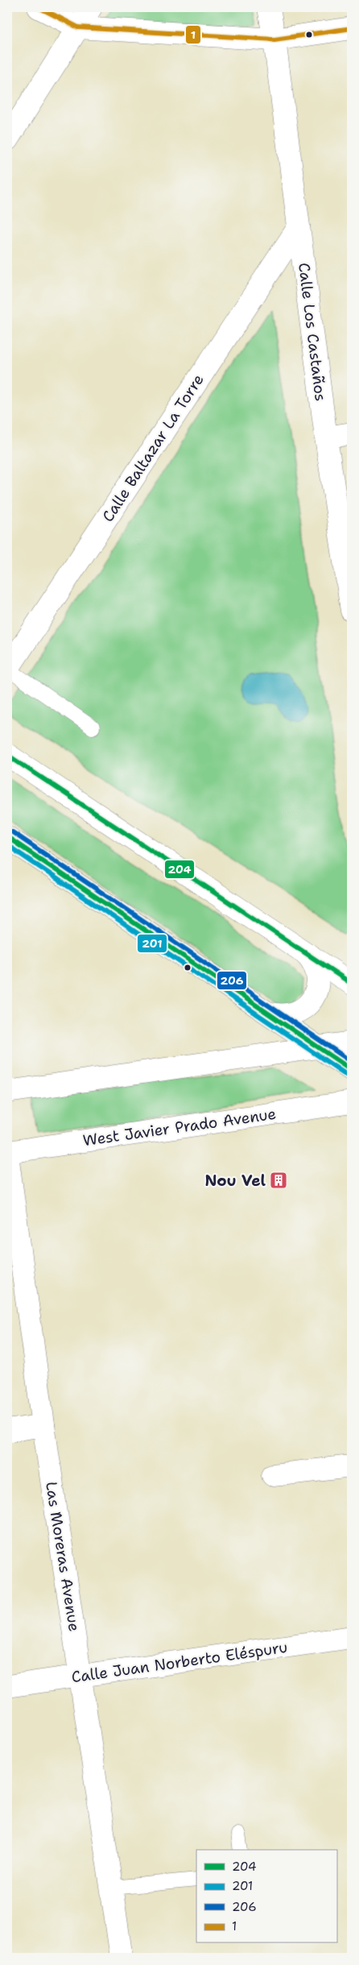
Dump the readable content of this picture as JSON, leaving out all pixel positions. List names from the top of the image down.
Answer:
{
  "streets": {
    "street": [
      "Calle Los Castaños",
      "Calle Baltazar La Torre",
      "West Javier Prado Avenue",
      "Las Moreras Avenue",
      "Calle Juan Norberto Eléspuru"
    ]
  },
  "crossings": [
    ["Calle Los Castaños", "Calle Baltazar La Torre"],
    ["West Javier Prado Avenue", "Las Moreras Avenue"],
    ["Las Moreras Avenue", "Calle Juan Norberto Eléspuru"]
  ],
  "places": {
    "building": ["Nou Vel"]
  },
  "lines": [
    "transit line 1",
    "transit line 204",
    "transit line 206",
    "transit line 201"
  ],
  "legend": [
    "204",
    "201",
    "206",
    "1"
  ]
}
